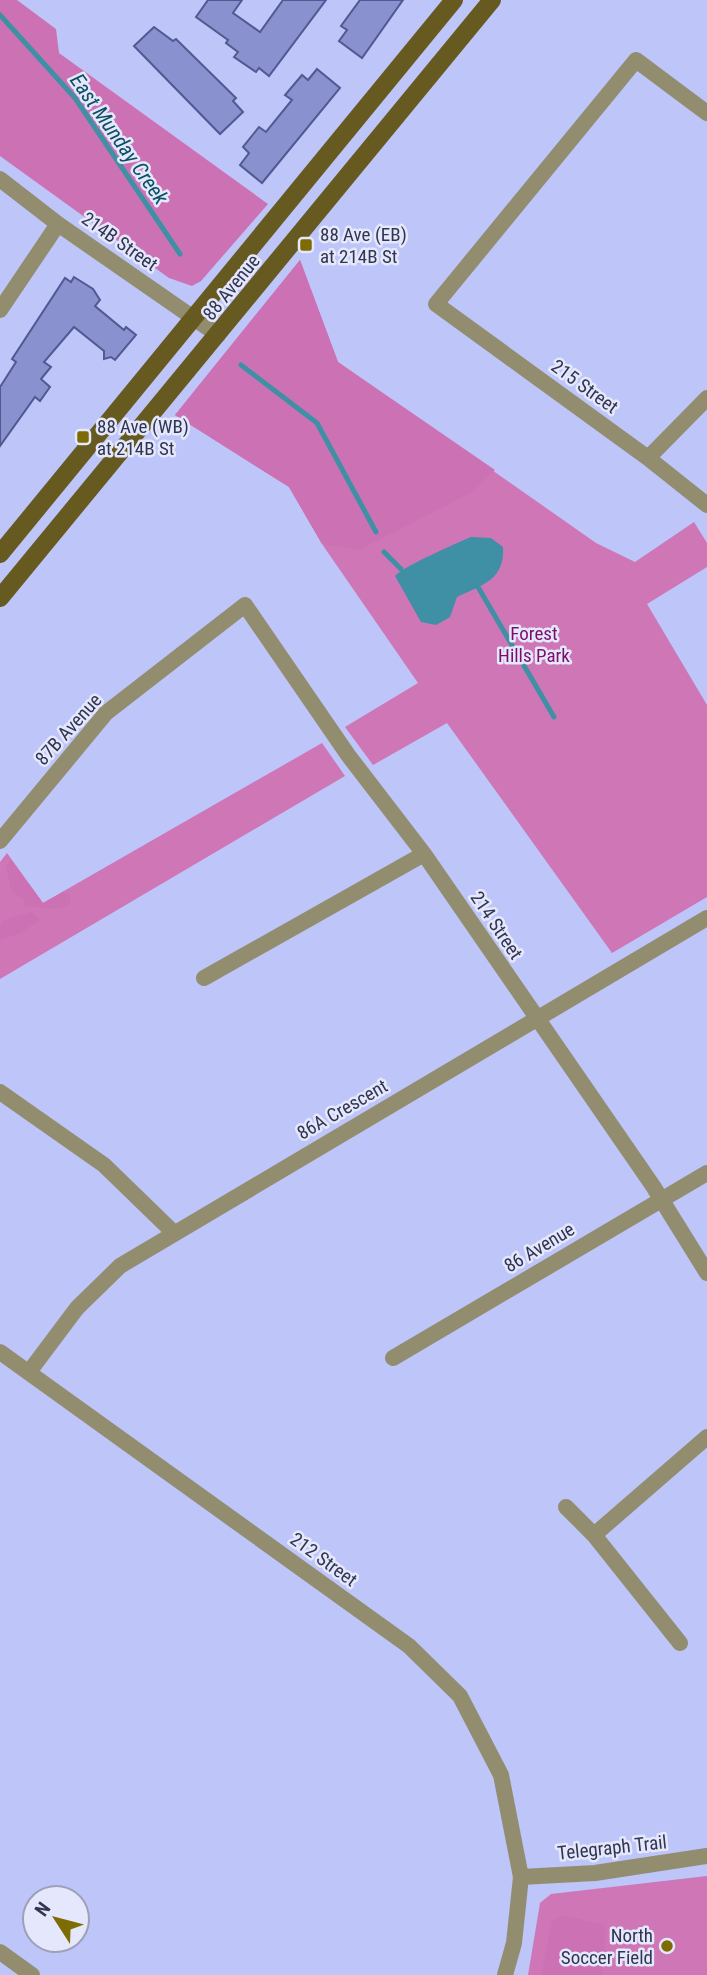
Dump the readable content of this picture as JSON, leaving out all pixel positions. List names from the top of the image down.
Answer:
{
  "streets": {
    "main road": ["88 Avenue"],
    "street": [
      "214B Street",
      "215 Street",
      "87B Avenue",
      "214 Street",
      "86A Crescent",
      "86 Avenue",
      "212 Street",
      "Telegraph Trail"
    ]
  },
  "crossings": [
    ["214B Street", "88 Avenue"],
    ["87B Avenue", "214 Street"],
    ["214 Street", "86A Crescent"],
    ["214 Street", "86 Avenue"],
    ["86A Crescent", "212 Street"],
    ["212 Street", "Telegraph Trail"]
  ],
  "water": ["East Munday Creek"],
  "parks": ["Forest Hills Park"],
  "places": {
    "transit": ["88 Ave (EB) at 214B St", "88 Ave (WB) at 214B St"],
    "other": ["North Soccer Field"]
  },
  "north": "top left"
}
